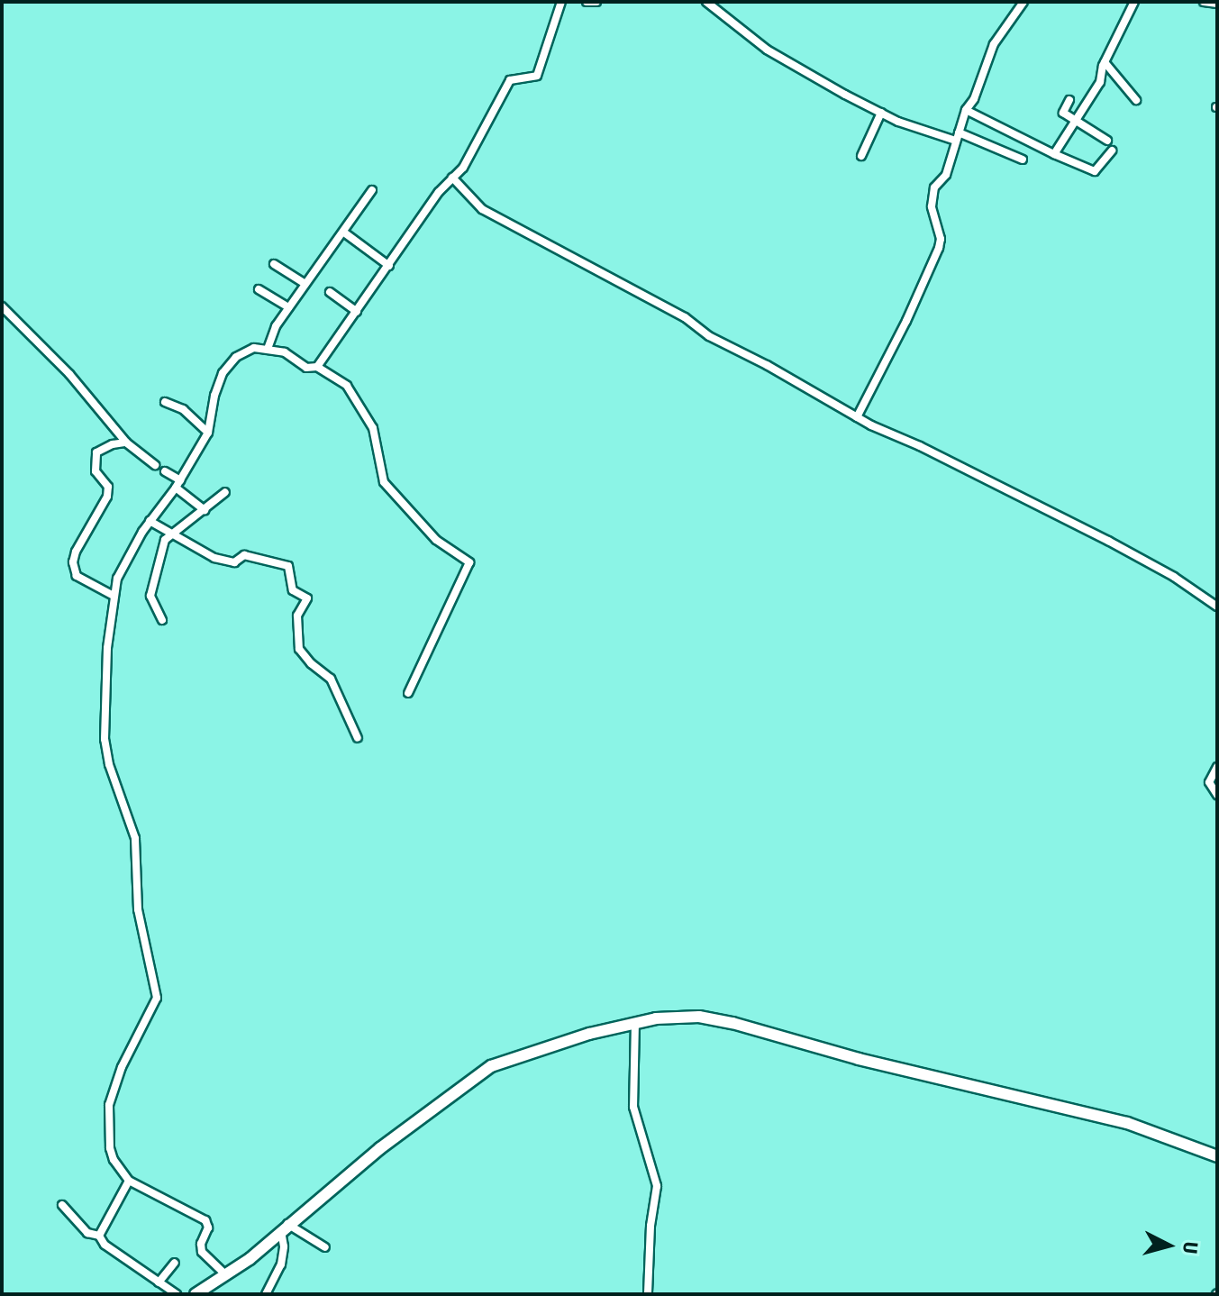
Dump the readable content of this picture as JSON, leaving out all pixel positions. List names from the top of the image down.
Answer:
{
  "north": "right"
}
